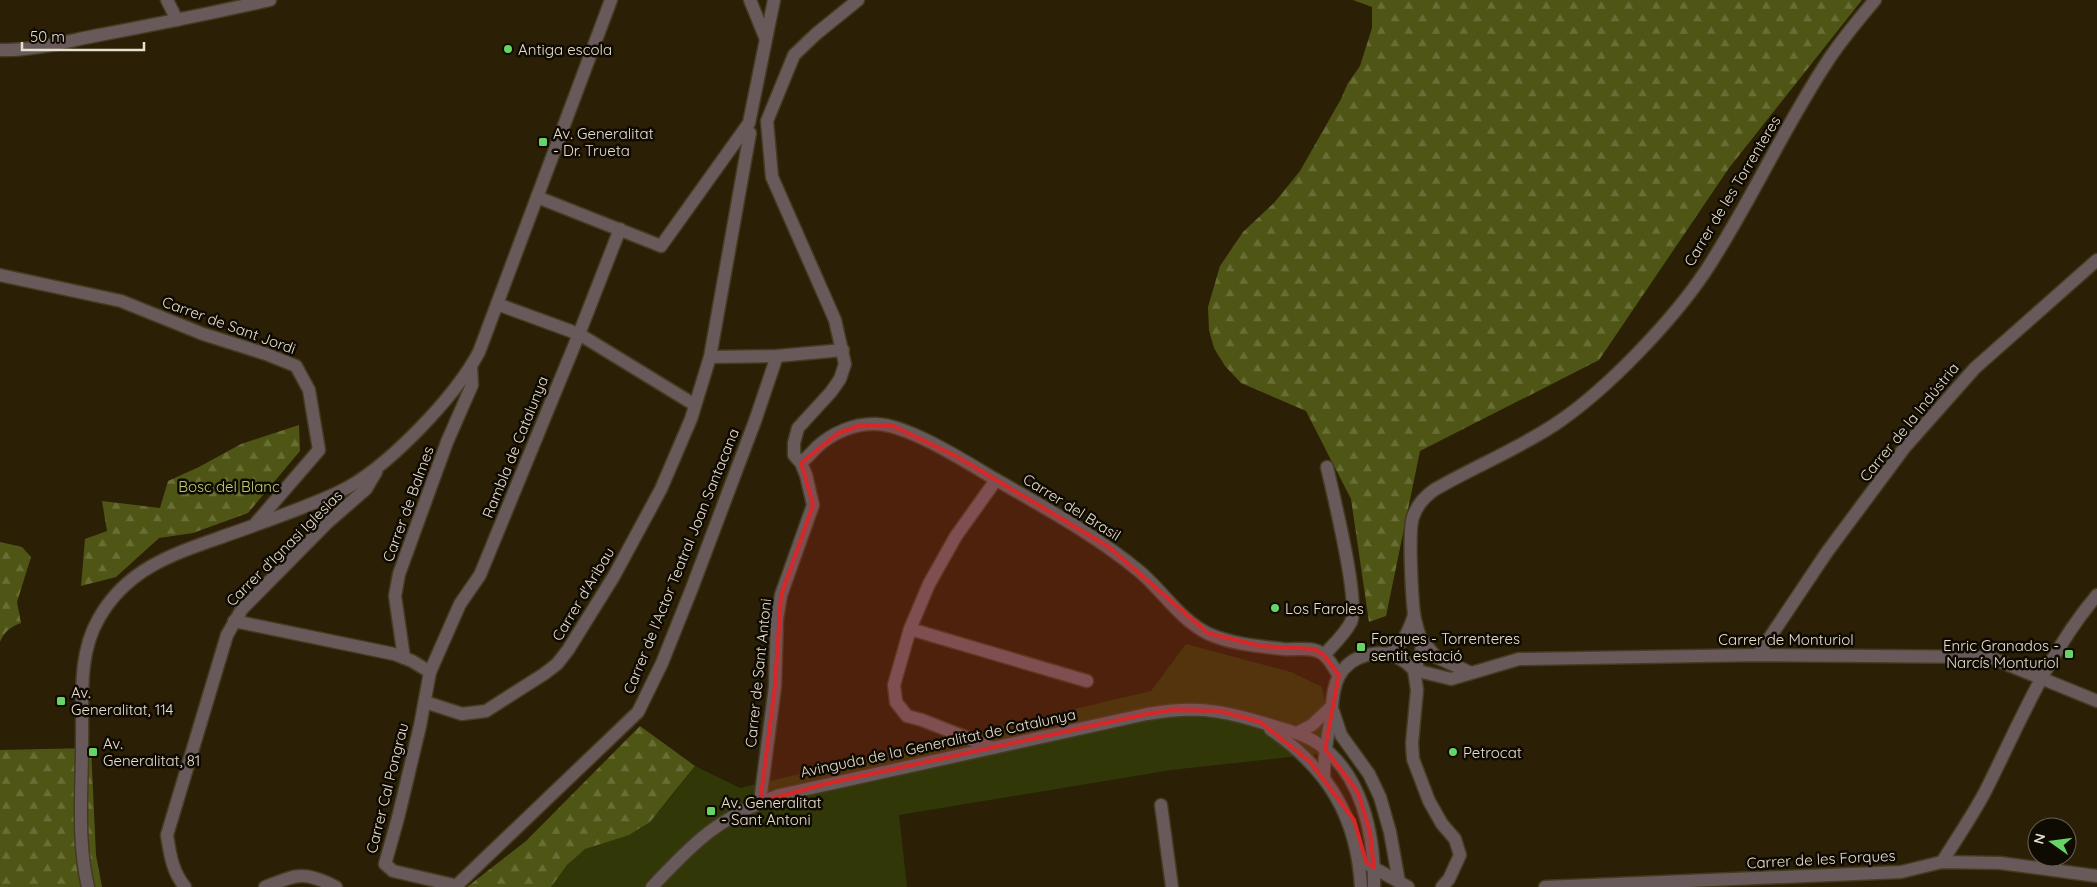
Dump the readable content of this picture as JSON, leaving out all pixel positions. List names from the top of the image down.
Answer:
{
  "streets": {
    "street": [
      "Carrer de les Torrenteres",
      "Carrer de Sant Jordi",
      "Carrer de la Indústria",
      "Rambla de Catalunya",
      "Carrer de Balmes",
      "Carrer del Brasil",
      "Carrer d'Ignasi Iglesias",
      "Carrer de l'Actor Teatral Joan Santacana",
      "Carrer d'Aribau",
      "Carrer de Monturiol",
      "Carrer de Sant Antoni",
      "Avinguda de la Generalitat de Catalunya",
      "Carrer Cal Pongrau",
      "Carrer de les Forques"
    ]
  },
  "crossings": [
    ["Carrer de les Torrenteres", "Carrer de Monturiol"],
    ["Carrer de la Indústria", "Carrer de Monturiol"],
    ["Carrer del Brasil", "Carrer de Sant Antoni"],
    ["Carrer de l'Actor Teatral Joan Santacana", "Carrer Cal Pongrau"],
    ["Carrer d'Aribau", "Carrer Cal Pongrau"],
    ["Carrer de Sant Antoni", "Avinguda de la Generalitat de Catalunya"]
  ],
  "parks": ["Bosc del Blanc"],
  "places": {
    "other": ["Antiga escola", "Los Faroles", "Petrocat"],
    "transit": [
      "Av. Generalitat - Dr. Trueta",
      "Forques - Torrenteres sentit estació",
      "Enric Granados - Narcís Monturiol",
      "Av. Generalitat, 114",
      "Av. Generalitat, 81",
      "Av. Generalitat - Sant Antoni"
    ]
  },
  "scale_bar": "50 m",
  "north": "left"
}
